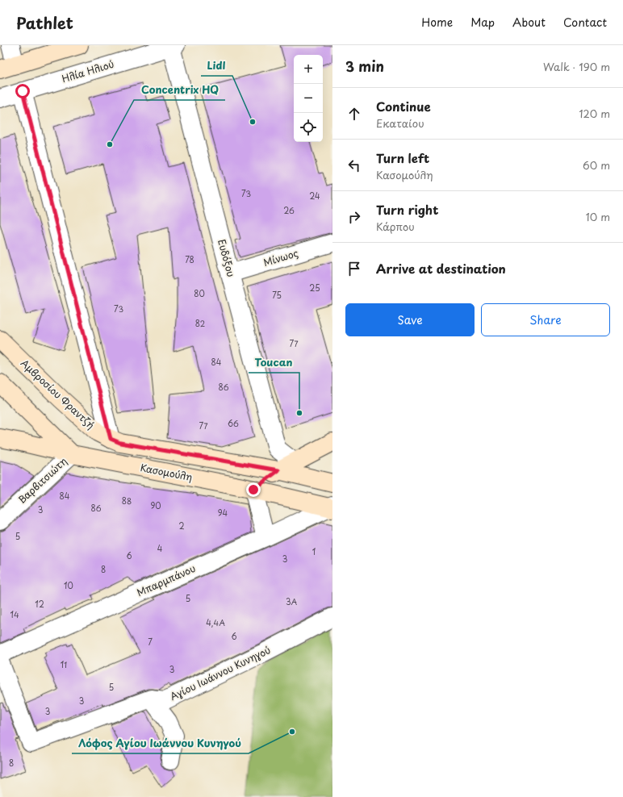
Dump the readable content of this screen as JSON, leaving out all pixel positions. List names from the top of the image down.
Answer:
{
  "streets": {
    "main road": ["Αμβροσίου Φραντζή", "Κασομούλη"],
    "street": [
      "Ηλία Ηλιού",
      "Ευδόξου",
      "Μίνωος",
      "Βαρβιτσιώτη",
      "Μπαρμπάνου",
      "Αγίου Ιωάννου Κυνηγού"
    ]
  },
  "crossings": [
    ["Ηλία Ηλιού", "Ευδόξου"],
    ["Ευδόξου", "Μίνωος"],
    ["Κασομούλη", "Βαρβιτσιώτη"],
    ["Κασομούλη", "Μπαρμπάνου"]
  ],
  "places": [
    "Lidl",
    "Concentrix HQ",
    "Toucan",
    "Λόφος Αγίου Ιωάννου Κυνηγού"
  ],
  "house_numbers": [
    "73",
    "24",
    "26",
    "78",
    "25",
    "80",
    "75",
    "73",
    "82",
    "77",
    "84",
    "86",
    "66",
    "77",
    "84",
    "88",
    "90",
    "86",
    "3",
    "94",
    "2",
    "5",
    "4",
    "1",
    "6",
    "3",
    "8",
    "10",
    "5",
    "3Α",
    "12",
    "14",
    "4,4Α",
    "6",
    "7",
    "11",
    "3",
    "5",
    "3",
    "3",
    "8"
  ],
  "page": {
    "header": "Pathlet",
    "nav": [
      "Home",
      "Map",
      "About",
      "Contact"
    ],
    "heading": ["3 min", "Walk · 190 m"],
    "map_buttons": ["+", "−"],
    "list": [
      ["Continue", "Εκαταίου", "120 m"],
      ["Turn left", "Κασομούλη", "60 m"],
      ["Turn right", "Κάρπου", "10 m"],
      "Arrive at destination"
    ],
    "buttons": ["Save", "Share"]
  }
}
